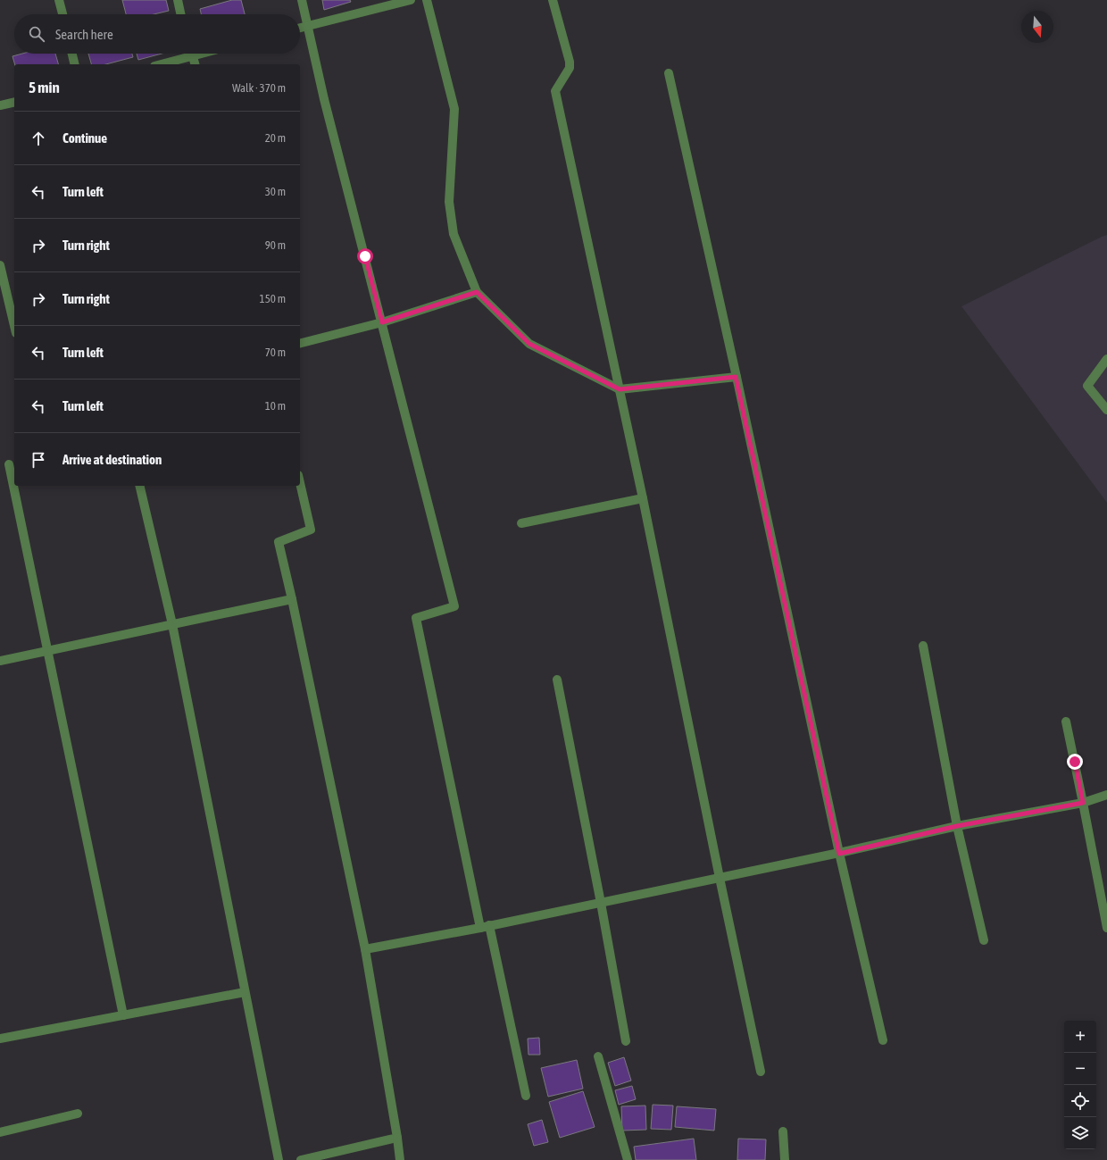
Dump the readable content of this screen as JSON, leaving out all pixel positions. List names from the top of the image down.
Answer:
{
  "north": "bottom",
  "page": {
    "search": "Search here",
    "heading": ["5 min", "Walk · 370 m"],
    "list": [
      ["Continue", "20 m"],
      ["Turn left", "30 m"],
      ["Turn right", "90 m"],
      ["Turn right", "150 m"],
      ["Turn left", "70 m"],
      ["Turn left", "10 m"],
      "Arrive at destination"
    ],
    "map_buttons": ["+", "−"]
  }
}
